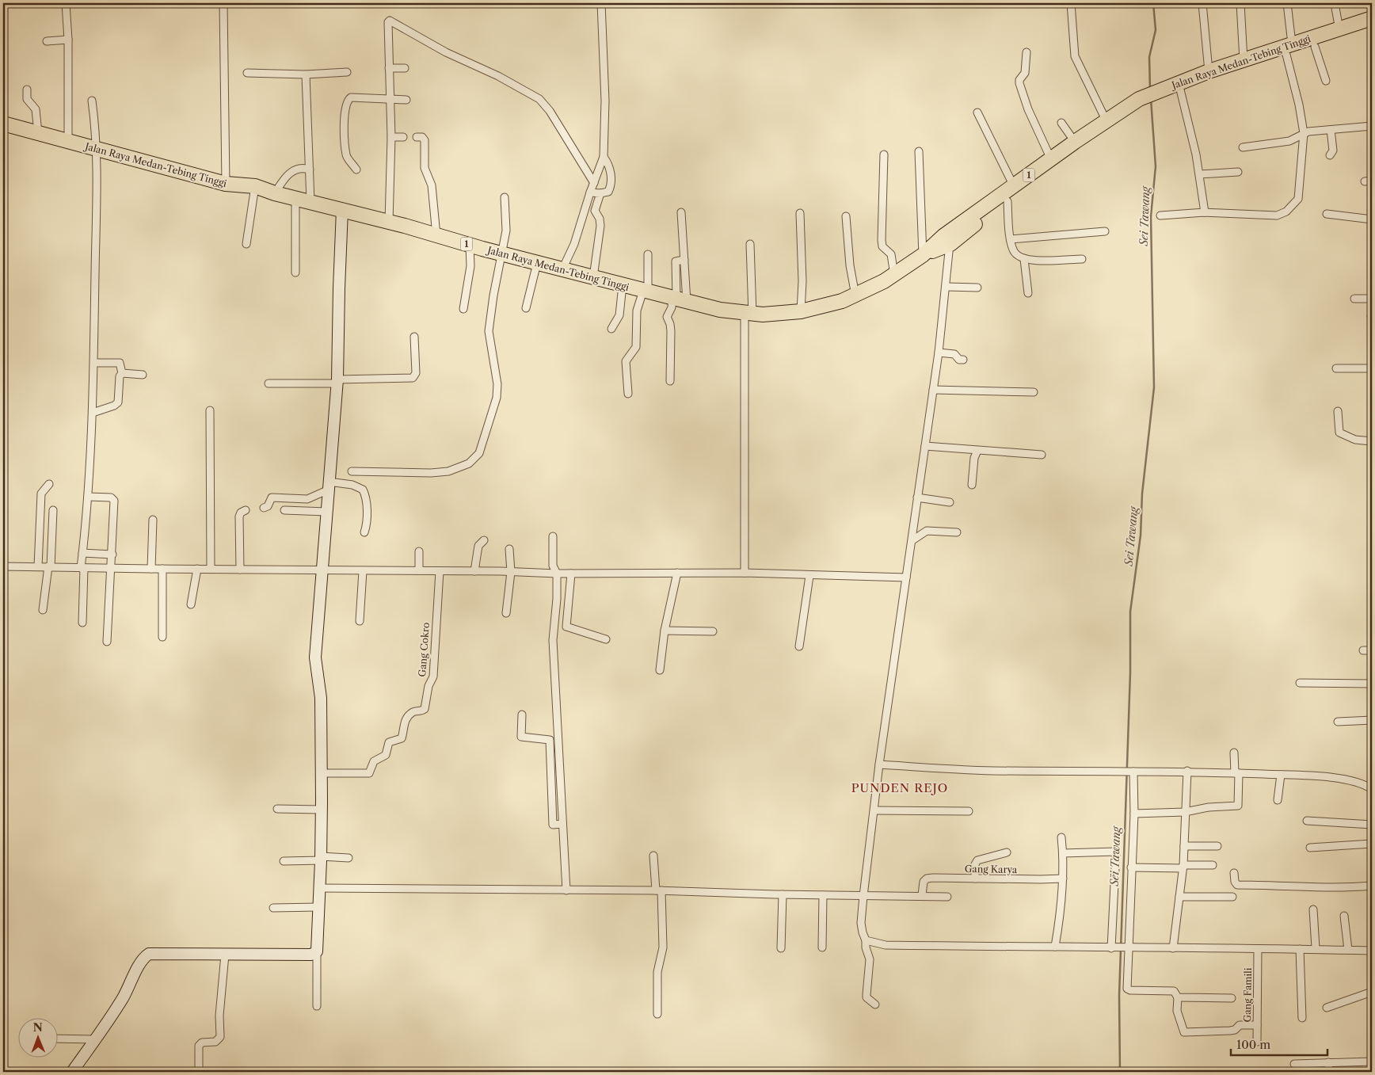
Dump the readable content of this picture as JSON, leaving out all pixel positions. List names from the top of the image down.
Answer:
{
  "streets": {
    "highway": ["Jalan Raya Medan-Tebing Tinggi", "1"],
    "street": ["Gang Cokro", "Gang Karya", "Gang Famili"]
  },
  "districts": ["PUNDEN REJO"],
  "water": ["Sei Tawang"],
  "scale_bar": "100 m",
  "north": "top"
}
